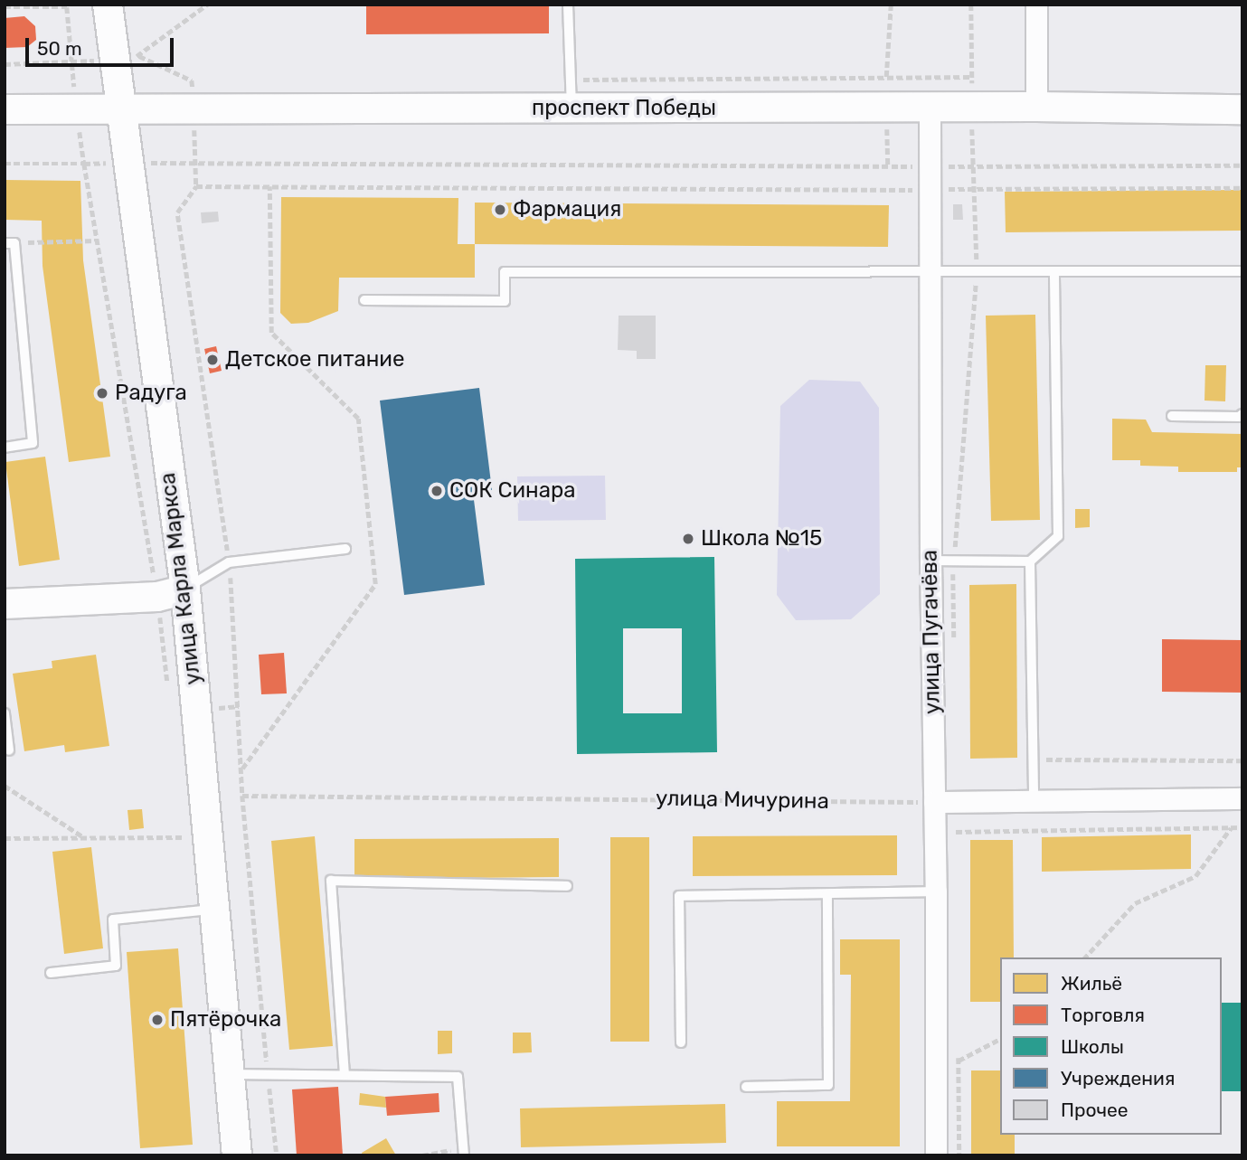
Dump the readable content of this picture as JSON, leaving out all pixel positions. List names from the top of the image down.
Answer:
{
  "streets": {
    "street": ["проспект Победы", "улица Карла Маркса", "улица Пугачёва"],
    "path": ["улица Мичурина"]
  },
  "crossings": [
    ["проспект Победы", "улица Карла Маркса"],
    ["проспект Победы", "улица Пугачёва"],
    ["улица Пугачёва", "улица Мичурина"]
  ],
  "places": [
    "Фармация",
    "Детское питание",
    "Радуга",
    "СОК Синара",
    "Школа №15",
    "Пятёрочка"
  ],
  "legend": [
    "Жильё",
    "Торговля",
    "Школы",
    "Учреждения",
    "Прочее"
  ],
  "scale_bar": "50 m"
}
